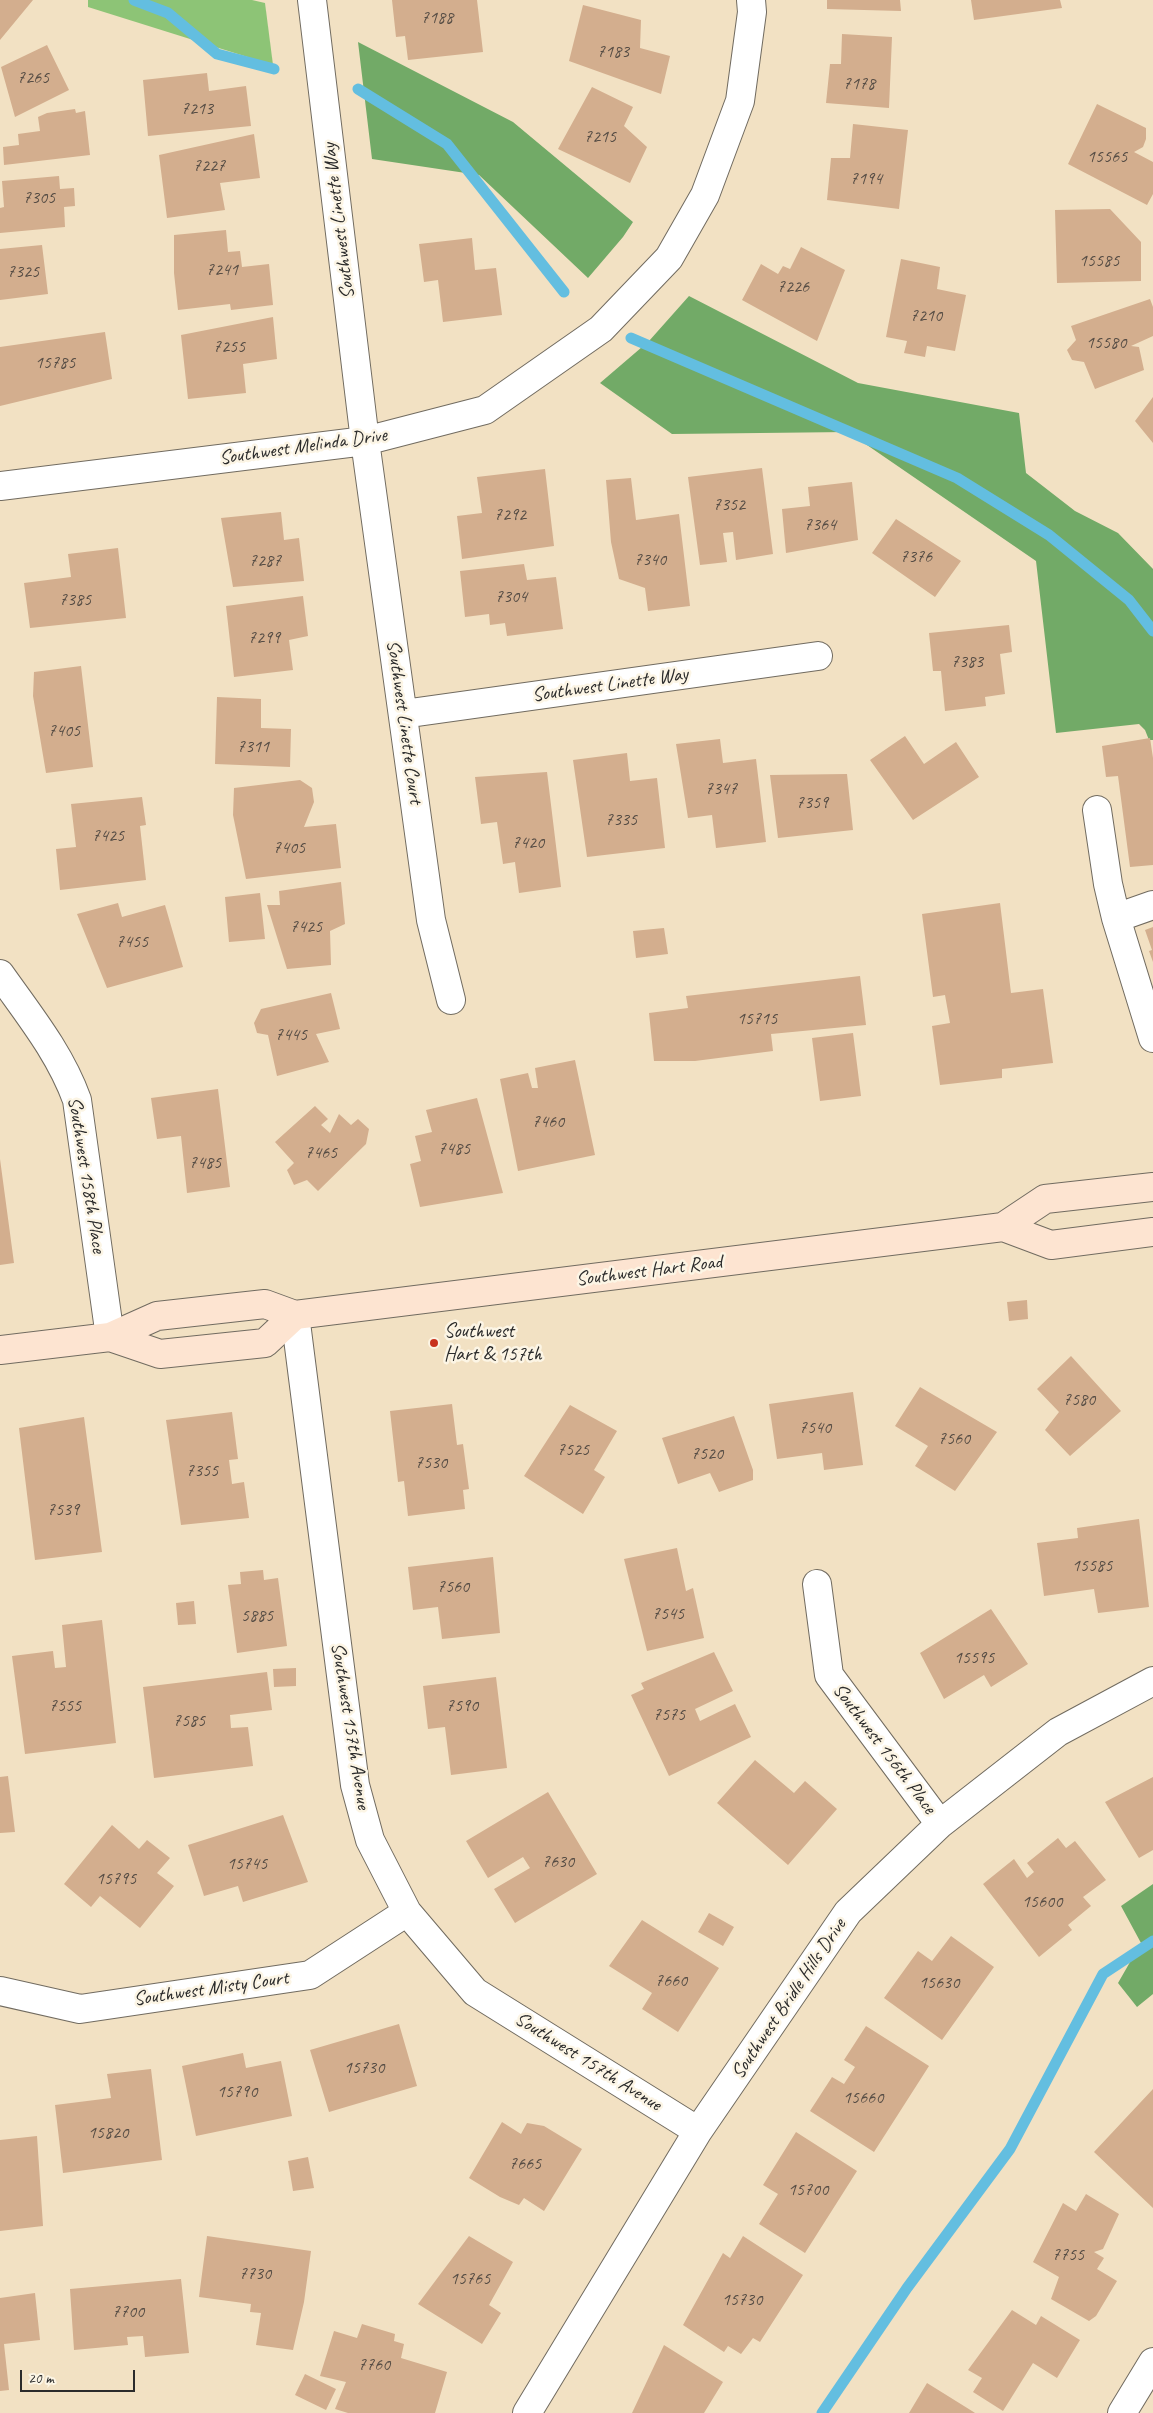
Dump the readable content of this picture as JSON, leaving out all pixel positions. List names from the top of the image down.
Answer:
{
  "streets": {
    "main road": ["Southwest Hart Road"],
    "street": [
      "Southwest Linette Way",
      "Southwest Melinda Drive",
      "Southwest Linette Court",
      "Southwest 158th Place",
      "Southwest 157th Avenue",
      "Southwest 156th Place",
      "Southwest Misty Court",
      "Southwest Bridle Hills Drive"
    ]
  },
  "crossings": [
    ["Southwest Linette Way", "Southwest Melinda Drive"],
    ["Southwest Linette Way", "Southwest Linette Court"],
    ["Southwest Melinda Drive", "Southwest Linette Court"],
    ["Southwest 158th Place", "Southwest Hart Road"],
    ["Southwest Hart Road", "Southwest 157th Avenue"],
    ["Southwest 157th Avenue", "Southwest Misty Court"],
    ["Southwest 157th Avenue", "Southwest Bridle Hills Drive"],
    ["Southwest 156th Place", "Southwest Bridle Hills Drive"]
  ],
  "places": ["Southwest Hart & 157th"],
  "house_numbers": [
    "7188",
    "7183",
    "7265",
    "7178",
    "7213",
    "7215",
    "15565",
    "7227",
    "7194",
    "7305",
    "15585",
    "7241",
    "7325",
    "7226",
    "7210",
    "15580",
    "7255",
    "15785",
    "7352",
    "7292",
    "7364",
    "7376",
    "7340",
    "7287",
    "7304",
    "7385",
    "7299",
    "7383",
    "7405",
    "7311",
    "7347",
    "7359",
    "7335",
    "7425",
    "7420",
    "7405",
    "7425",
    "7455",
    "15715",
    "7445",
    "7460",
    "7485",
    "7465",
    "7485",
    "7580",
    "7540",
    "7560",
    "7525",
    "7520",
    "7530",
    "7355",
    "7539",
    "15585",
    "7560",
    "7545",
    "5885",
    "15595",
    "7555",
    "7590",
    "7575",
    "7585",
    "7630",
    "15745",
    "15795",
    "15600",
    "7660",
    "15630",
    "15730",
    "15790",
    "15660",
    "15820",
    "7665",
    "15700",
    "7755",
    "7730",
    "15765",
    "15730",
    "7700",
    "7760"
  ],
  "scale_bar": "20 m"
}
